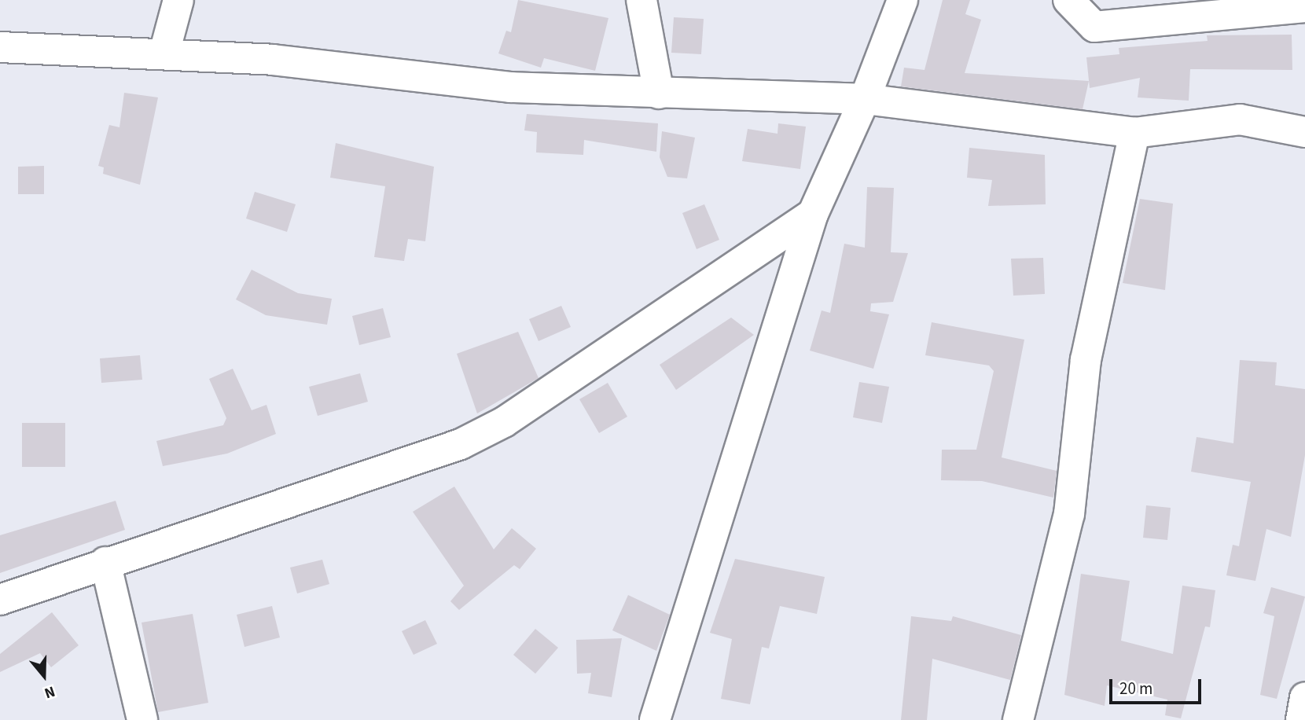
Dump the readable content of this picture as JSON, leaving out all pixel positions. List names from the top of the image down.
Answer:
{
  "scale_bar": "20 m",
  "north": "bottom"
}
